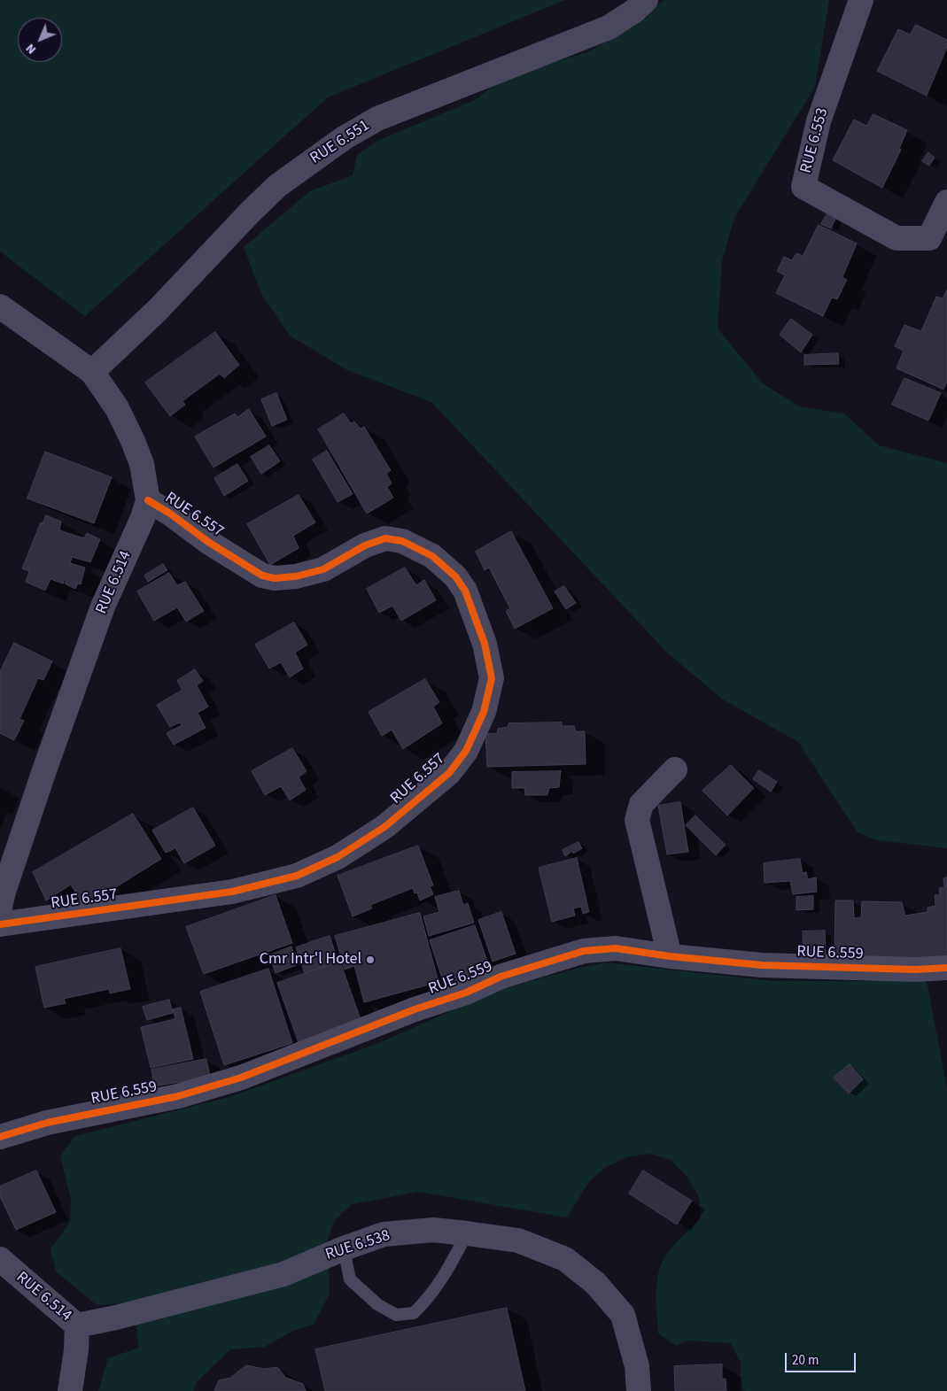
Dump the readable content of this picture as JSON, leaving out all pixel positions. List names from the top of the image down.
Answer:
{
  "streets": {
    "street": [
      "RUE 6.553",
      "RUE 6.551",
      "RUE 6.557",
      "RUE 6.514",
      "RUE 6.559",
      "RUE 6.538"
    ]
  },
  "crossings": [
    ["RUE 6.551", "RUE 6.514"],
    ["RUE 6.557", "RUE 6.514"],
    ["RUE 6.514", "RUE 6.538"]
  ],
  "places": ["Cmr Intr'l Hotel"],
  "scale_bar": "20 m",
  "north": "bottom left"
}
